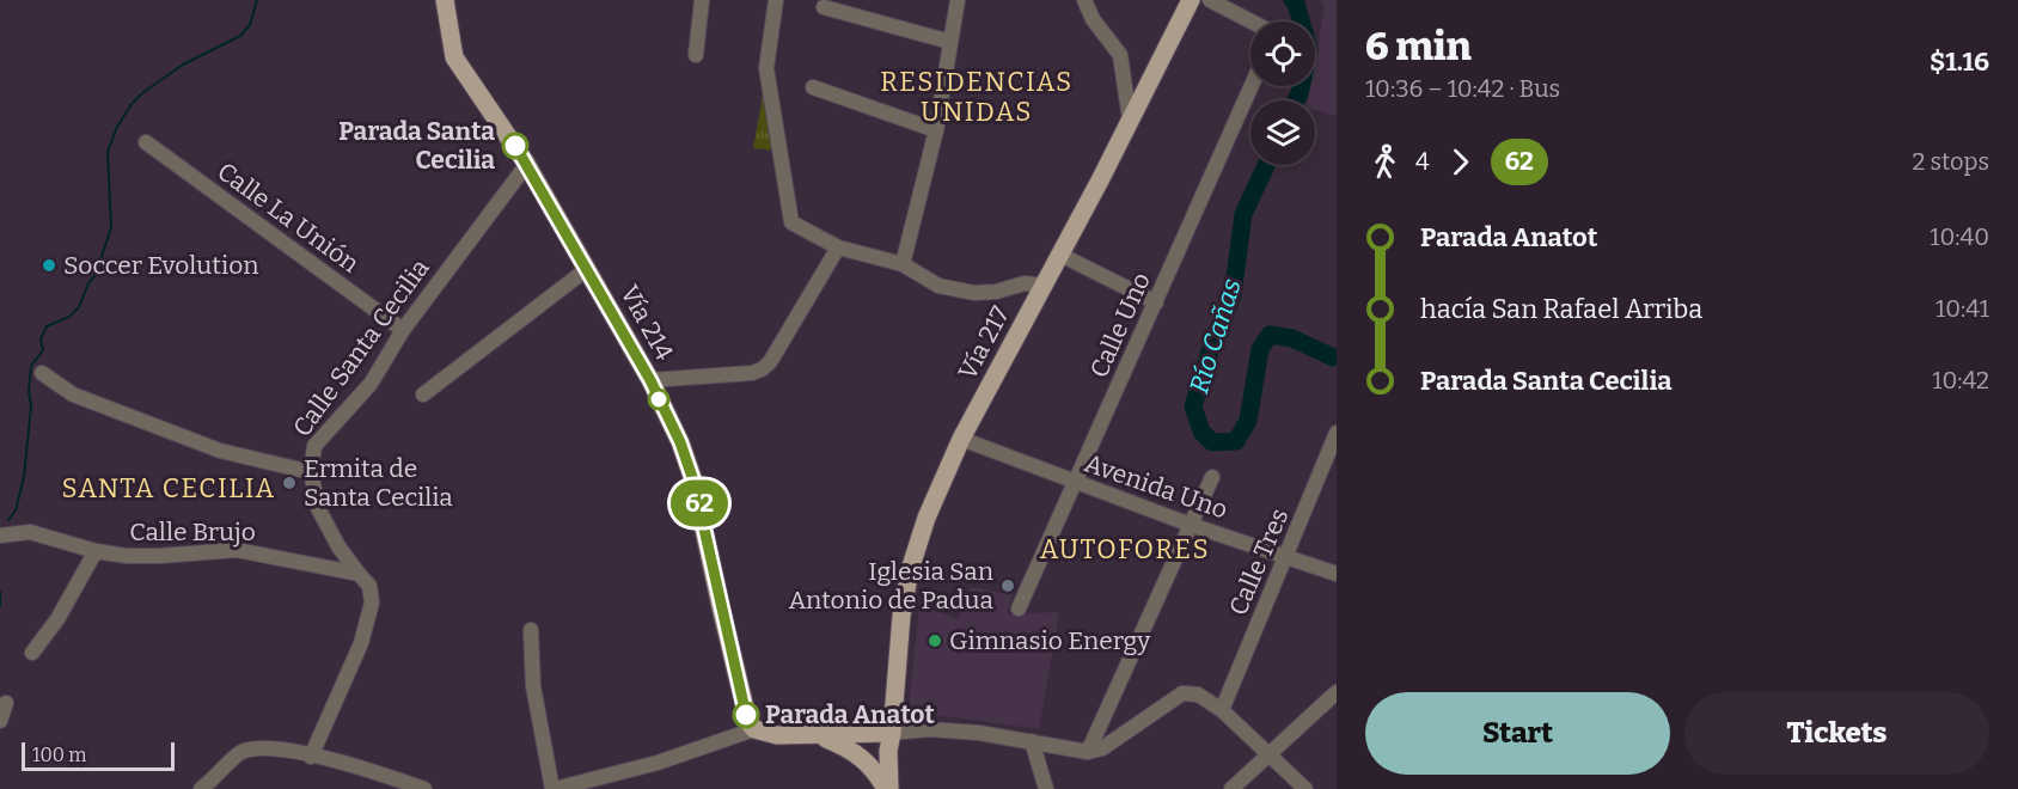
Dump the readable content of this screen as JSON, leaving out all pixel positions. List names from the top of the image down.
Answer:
{
  "streets": {
    "main road": ["Vía 214", "Vía 217"],
    "street": [
      "Calle La Unión",
      "Calle Uno",
      "Calle Santa Cecilia",
      "Avenida Uno",
      "Calle Brujo",
      "Calle Tres"
    ]
  },
  "crossings": [
    ["Calle La Unión", "Calle Santa Cecilia"],
    ["Vía 214", "Calle Santa Cecilia"],
    ["Calle Uno", "Avenida Uno"],
    ["Vía 217", "Avenida Uno"],
    ["Calle Santa Cecilia", "Calle Brujo"],
    ["Avenida Uno", "Calle Tres"]
  ],
  "districts": ["RESIDENCIAS UNIDAS", "SANTA CECILIA", "AUTOFORES"],
  "water": ["Río Cañas"],
  "places": [
    "Parada Santa Cecilia",
    "Soccer Evolution",
    "Ermita de Santa Cecilia",
    "Iglesia San Antonio de Padua",
    "Gimnasio Energy",
    "Parada Anatot"
  ],
  "lines": ["bus line 62"],
  "scale_bar": "100 m",
  "page": {
    "on_map": "62",
    "heading": ["6 min", "10:36 – 10:42 · Bus", "$1.16"],
    "legs": ["4", "62", "2 stops"],
    "list": [
      {
        "name": "Parada Anatot",
        "value": "10:40"
      },
      {
        "name": "hacía San Rafael Arriba",
        "value": "10:41"
      },
      {
        "name": "Parada Santa Cecilia",
        "value": "10:42"
      }
    ],
    "buttons": ["Start", "Tickets"],
    "scale": "100 m"
  }
}
